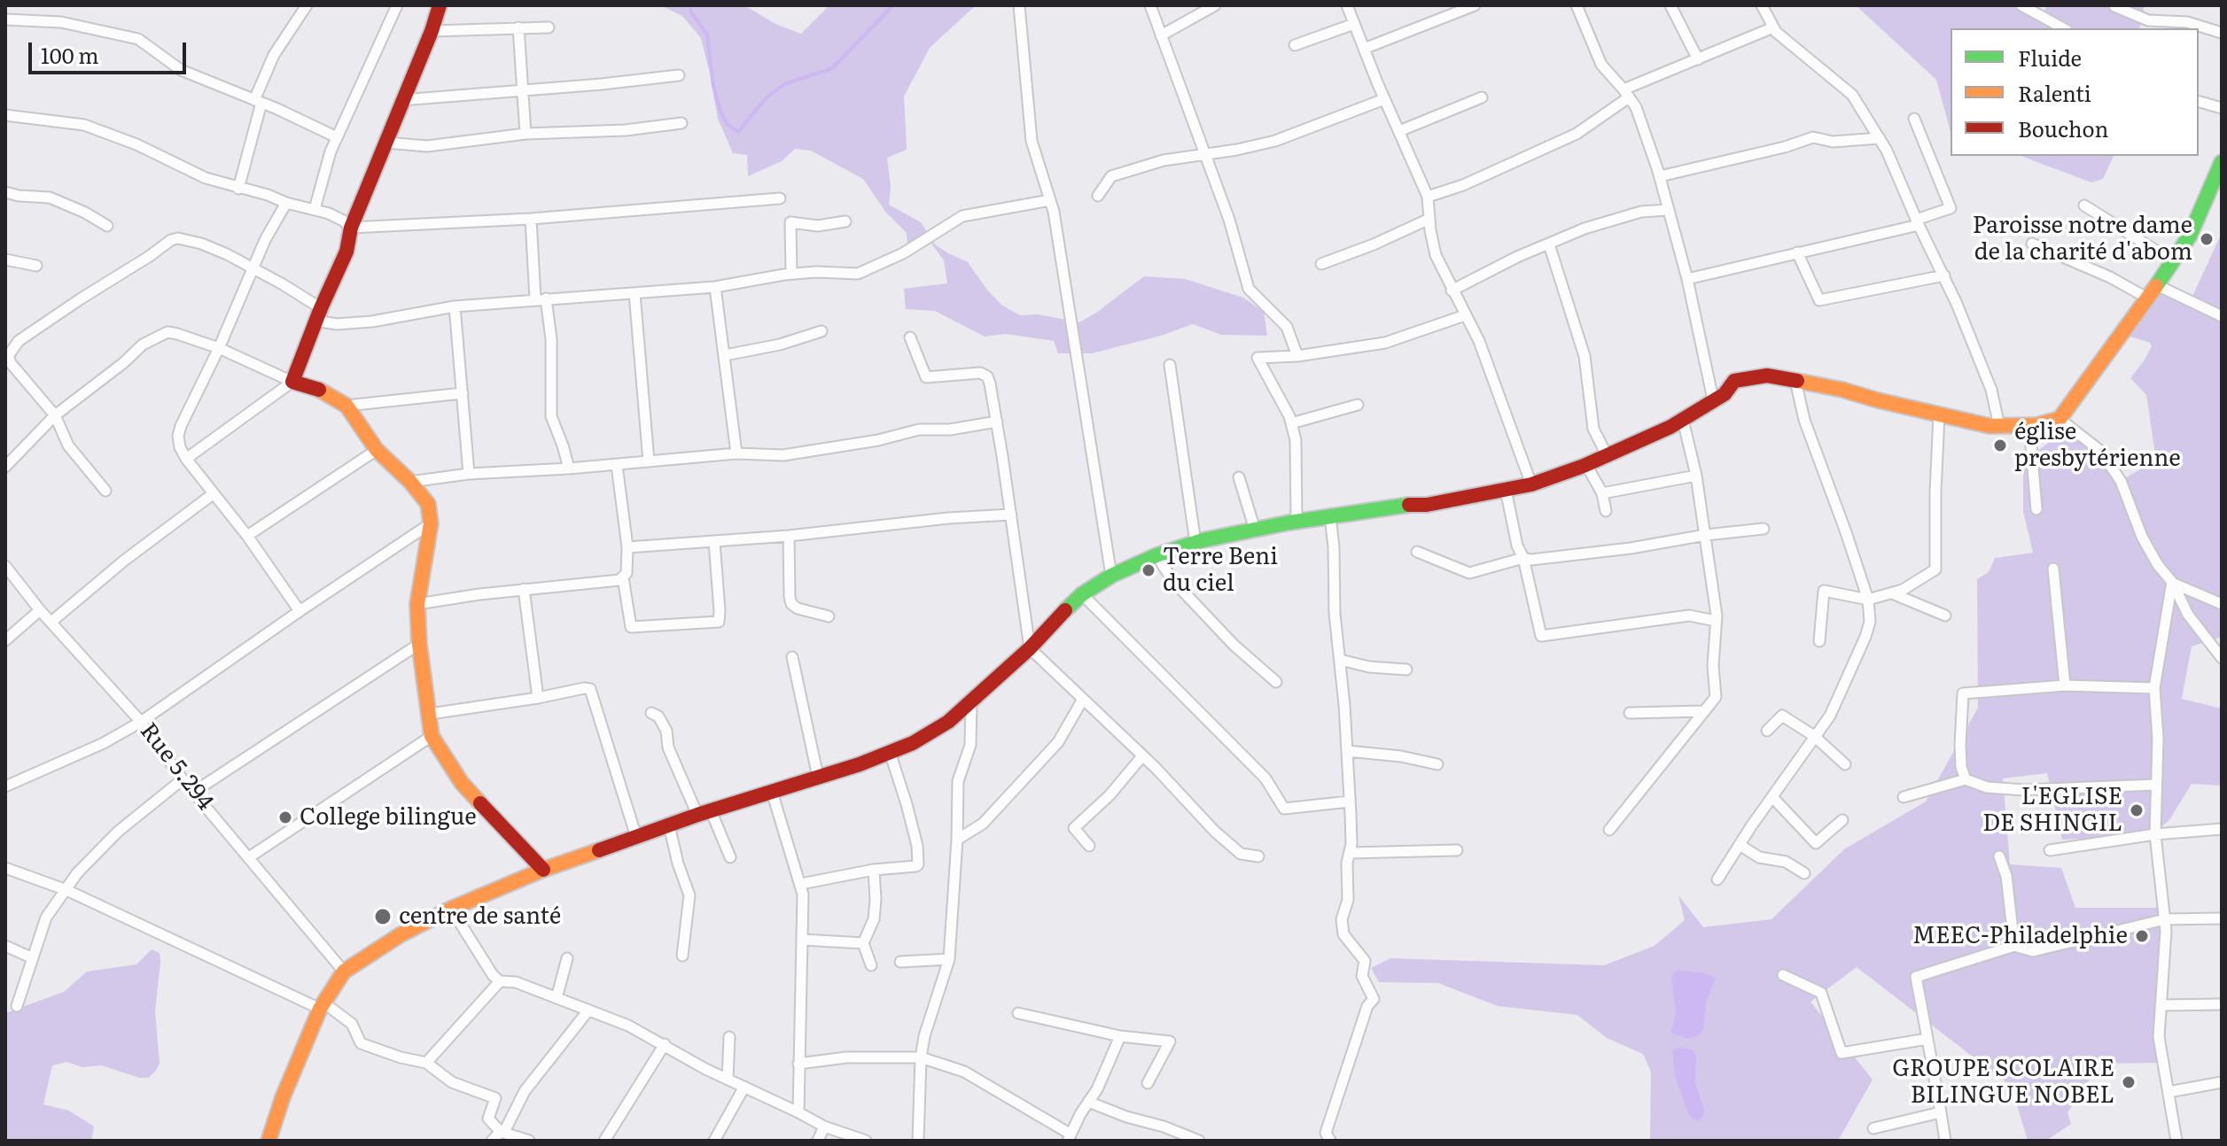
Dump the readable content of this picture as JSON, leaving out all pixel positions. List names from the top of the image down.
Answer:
{
  "streets": {
    "street": ["Rue 5.294"]
  },
  "places": [
    "Paroisse notre dame de la charité d'abom",
    "église presbytérienne",
    "Terre Beni du ciel",
    "L'EGLISE DE SHINGIL",
    "College bilingue",
    "centre de santé",
    "MEEC-Philadelphie",
    "GROUPE SCOLAIRE BILINGUE NOBEL"
  ],
  "legend": ["Fluide", "Ralenti", "Bouchon"],
  "scale_bar": "100 m"
}
